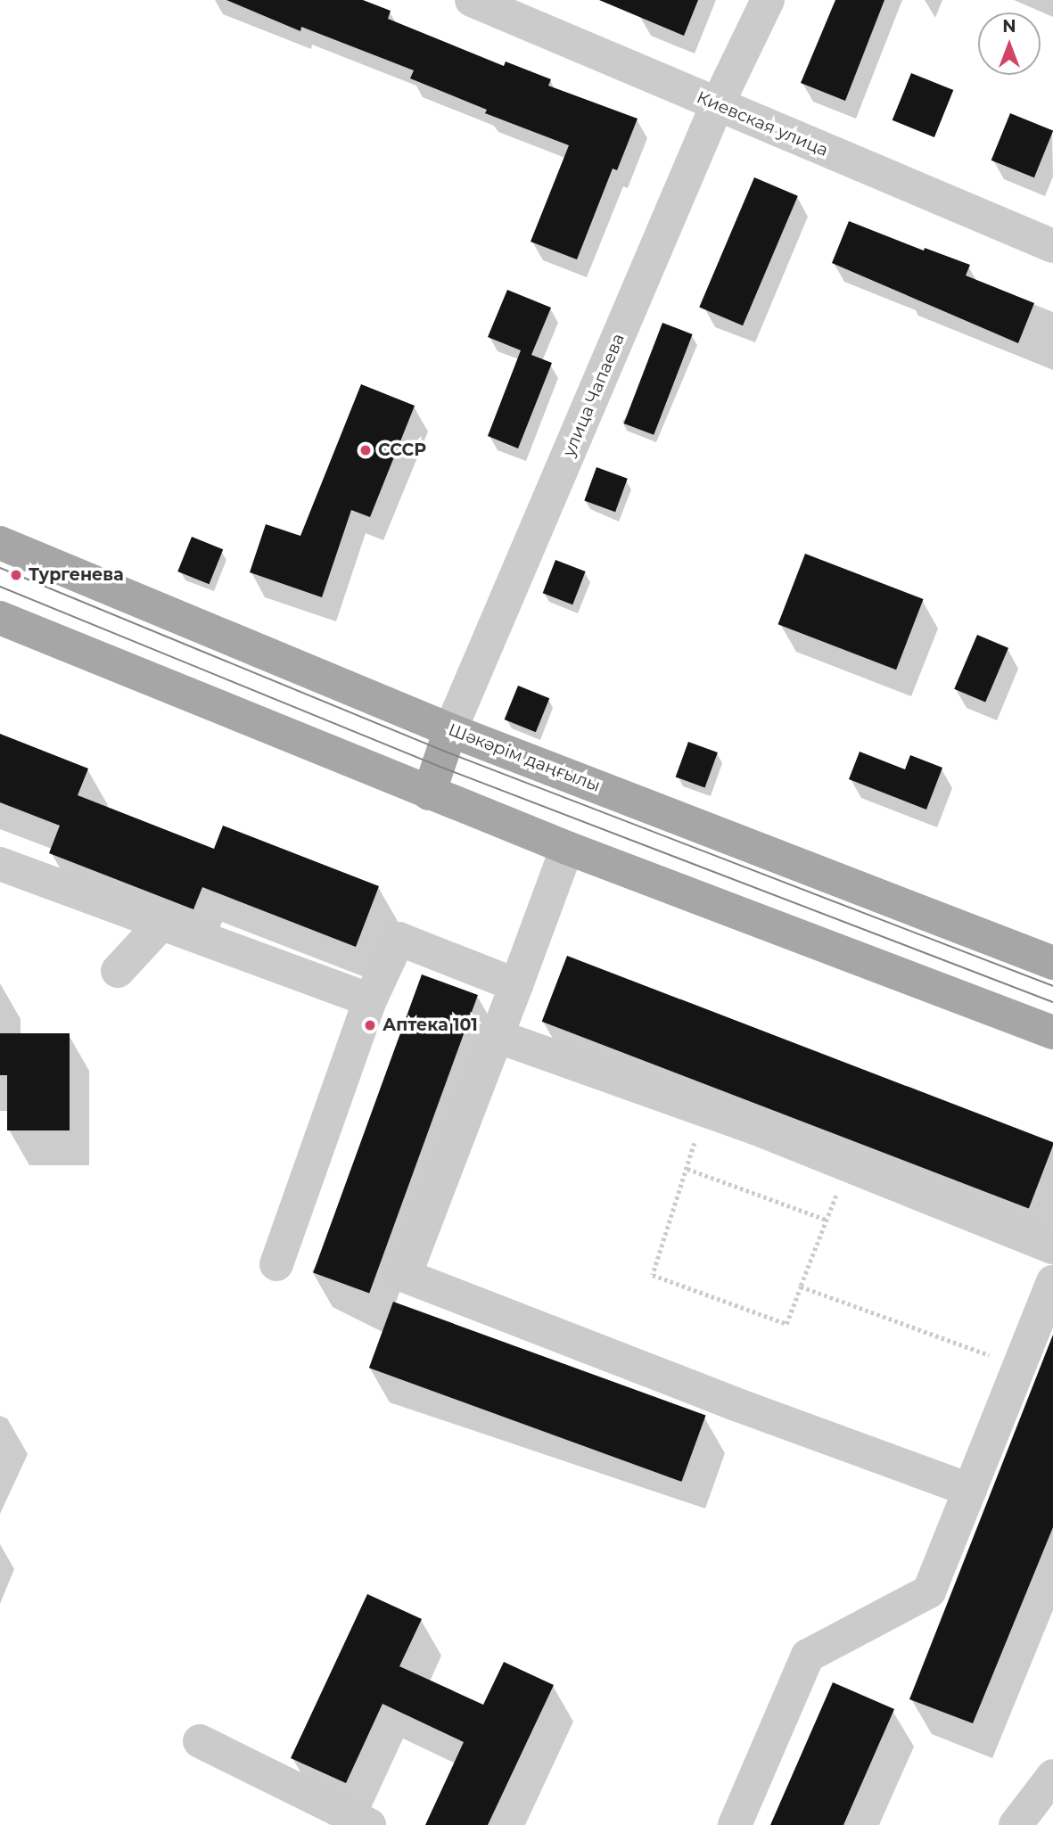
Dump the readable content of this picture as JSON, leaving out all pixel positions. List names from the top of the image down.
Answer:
{
  "streets": {
    "main road": ["улица Чапаева", "Шәкәрім даңғылы"],
    "street": ["Киевская улица"]
  },
  "crossings": [
    ["Киевская улица", "улица Чапаева"],
    ["улица Чапаева", "Шәкәрім даңғылы"]
  ],
  "places": ["СССР", "Тургенева", "Аптека 101"],
  "north": "top"
}
